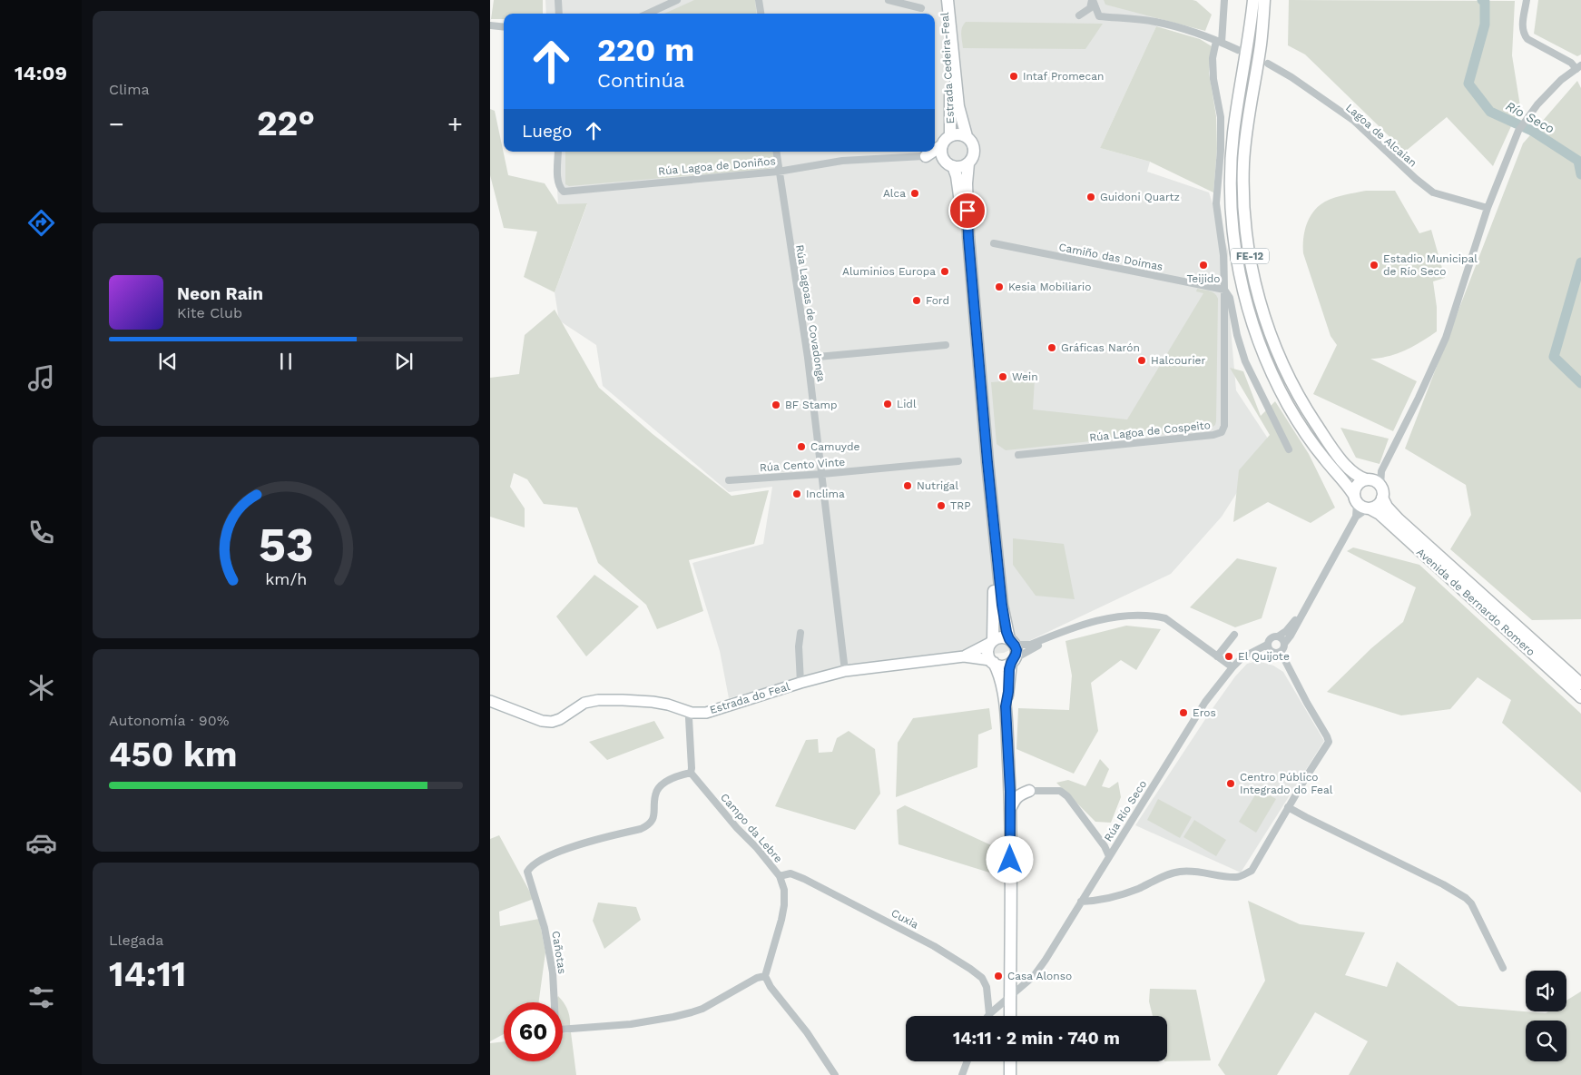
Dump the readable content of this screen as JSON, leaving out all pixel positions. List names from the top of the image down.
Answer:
{
  "streets": {
    "main road": [
      "Estrada Cedeira-Feal",
      "FE-12",
      "Avenida de Bernardo Romero",
      "Estrada do Feal"
    ],
    "street": [
      "Lagoa de Alcaian",
      "Rúa Lagoa de Doniños",
      "Camiño das Doimas",
      "Rúa Lagoas de Covadonga",
      "Rúa Lagoa de Cospeito",
      "Rúa Cento Vinte",
      "Rúa Río Seco",
      "Campo da Lebre",
      "Cuxia",
      "Cañotas"
    ]
  },
  "crossings": [
    ["Rúa Lagoa de Doniños", "Rúa Lagoas de Covadonga"],
    ["FE-12", "Avenida de Bernardo Romero"],
    ["Camiño das Doimas", "Rúa Lagoa de Cospeito"],
    ["Rúa Lagoas de Covadonga", "Rúa Cento Vinte"],
    ["Rúa Lagoas de Covadonga", "Estrada do Feal"],
    ["Rúa Río Seco", "Cuxia"],
    ["Campo da Lebre", "Cuxia"],
    ["Campo da Lebre", "Cañotas"]
  ],
  "water": ["Río Seco"],
  "places": [
    "Intaf Promecan",
    "Alca",
    "Guidoni Quartz",
    "Teijido",
    "Estadio Municipal de Río Seco",
    "Aluminios Europa",
    "Kesia Mobiliario",
    "Ford",
    "Gráficas Narón",
    "Halcourier",
    "Wein",
    "Lidl",
    "BF Stamp",
    "Camuyde",
    "Nutrigal",
    "Inclima",
    "TRP",
    "El Quijote",
    "Eros",
    "Centro Público Integrado do Feal",
    "Casa Alonso"
  ],
  "page": {
    "tabs": "14:09",
    "tile": [
      "Clima",
      ["Autonomía · 90%", "450 km"],
      ["Llegada", "14:11"]
    ],
    "turn": ["220 m", "Continúa"],
    "heat": ["−", "22°", "+"],
    "then": "Luego",
    "song": ["Neon Rain", "Kite Club"],
    "limit": "60",
    "trip": "14:11 · 2 min · 740 m",
    "gauge": ["53", "km/h"]
  }
}
